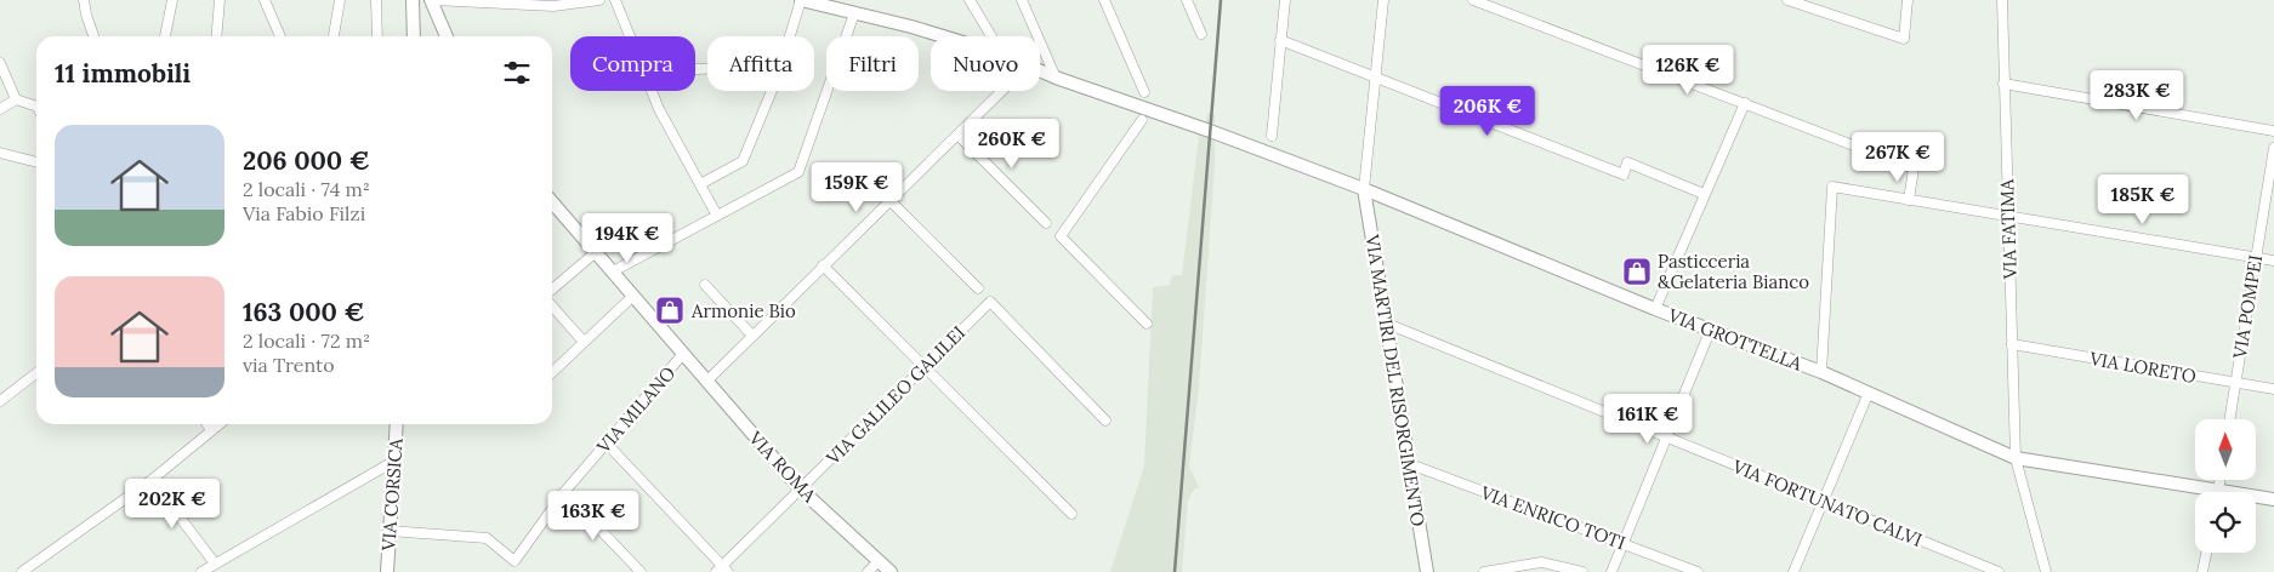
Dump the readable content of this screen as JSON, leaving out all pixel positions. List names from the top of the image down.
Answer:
{
  "streets": {
    "street": [
      "VIA FATIMA",
      "VIA POMPEI",
      "VIA GROTTELLA",
      "VIA LORETO",
      "VIA MARTIRI DEL RISORGIMENTO",
      "VIA GALILEO GALILEI",
      "VIA MILANO",
      "VIA ROMA",
      "VIA CORSICA",
      "VIA FORTUNATO CALVI",
      "VIA ENRICO TOTI"
    ]
  },
  "crossings": [
    ["VIA FATIMA", "VIA GROTTELLA"],
    ["VIA FATIMA", "VIA LORETO"],
    ["VIA POMPEI", "VIA LORETO"],
    ["VIA GROTTELLA", "VIA MARTIRI DEL RISORGIMENTO"],
    ["VIA MARTIRI DEL RISORGIMENTO", "VIA FORTUNATO CALVI"],
    ["VIA MARTIRI DEL RISORGIMENTO", "VIA ENRICO TOTI"],
    ["VIA GALILEO GALILEI", "VIA ROMA"],
    ["VIA MILANO", "VIA ROMA"],
    ["VIA MILANO", "VIA CORSICA"]
  ],
  "places": {
    "shop": ["Pasticceria &Gelateria Bianco", "Armonie Bio"]
  },
  "north": "top",
  "page": {
    "chip": [
      "Compra",
      "Affitta",
      "Filtri",
      "Nuovo"
    ],
    "heading": "11 immobili",
    "price": [
      "126K €",
      "283K €",
      "206K €",
      "260K €",
      "267K €",
      "159K €",
      "185K €",
      "194K €",
      "161K €",
      "202K €",
      "163K €"
    ],
    "list": [
      {
        "name": "206 000 €",
        "note": "2 locali · 74 m² · Via Fabio Filzi"
      },
      {
        "name": "163 000 €",
        "note": "2 locali · 72 m² · via Trento"
      }
    ]
  }
}
